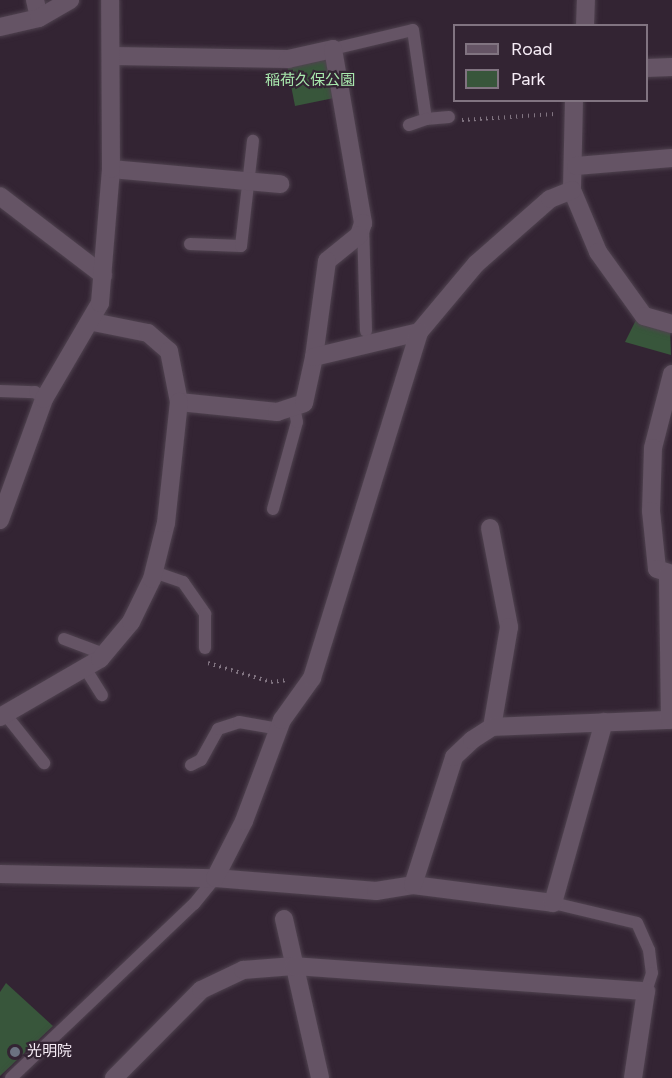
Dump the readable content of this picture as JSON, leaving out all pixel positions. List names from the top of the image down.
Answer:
{
  "parks": ["稲荷久保公園"],
  "places": ["光明院"],
  "legend": ["Road", "Park"]
}
